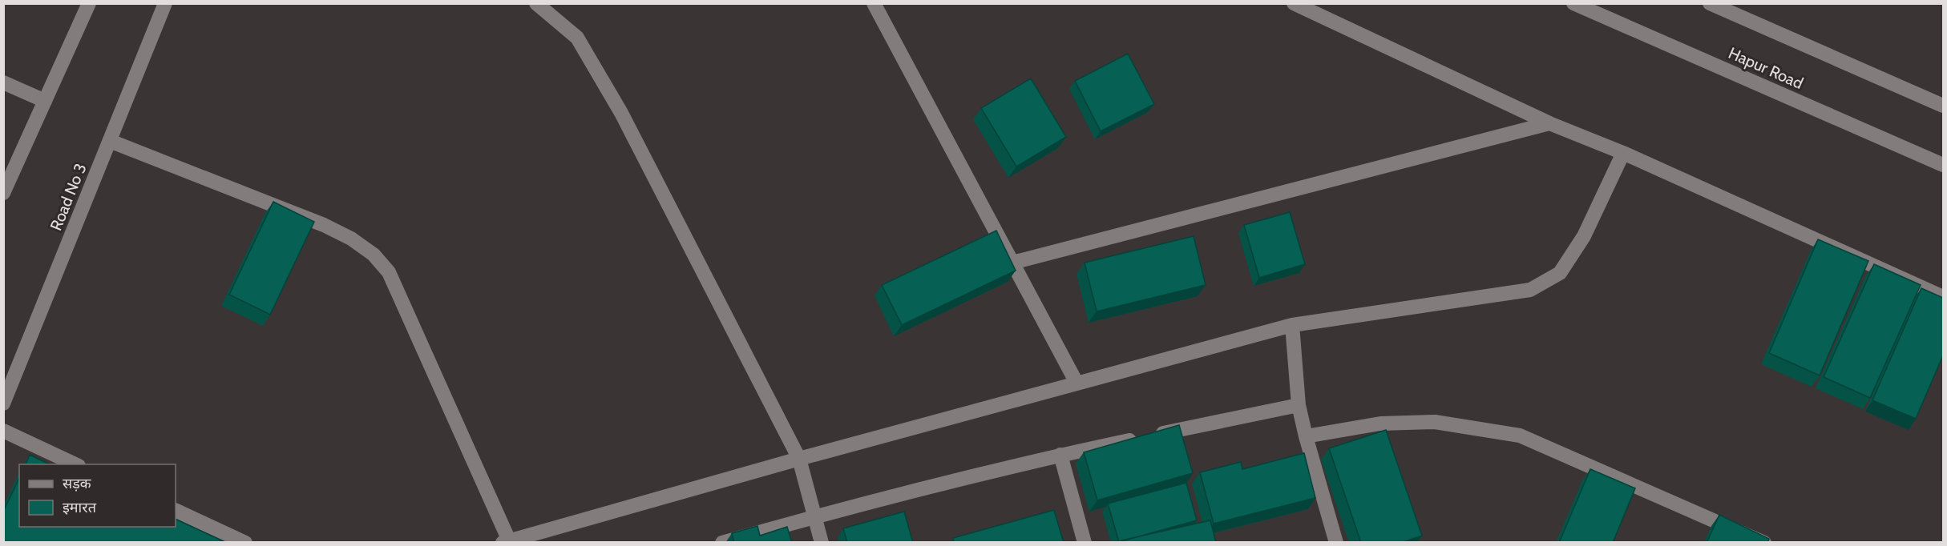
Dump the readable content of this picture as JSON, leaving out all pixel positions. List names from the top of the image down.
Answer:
{
  "streets": {
    "street": ["Hapur Road", "Road No 3"]
  },
  "legend": ["सड़क", "इमारत"]
}
